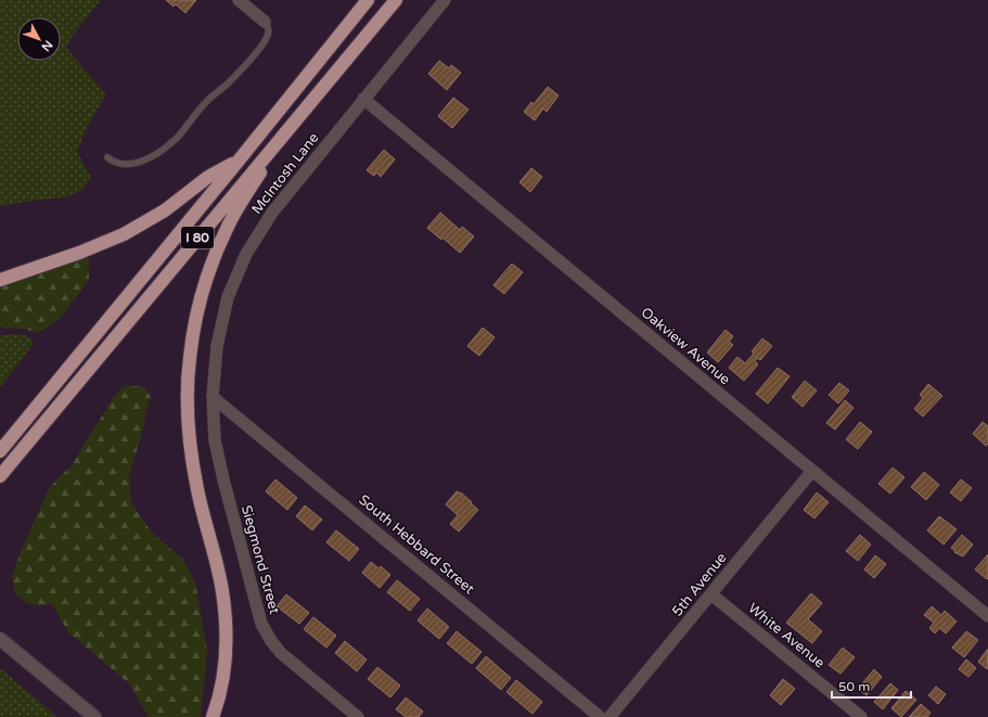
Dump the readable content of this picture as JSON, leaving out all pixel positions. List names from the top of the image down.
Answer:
{
  "streets": {
    "highway": ["I 80"],
    "street": [
      "McIntosh Lane",
      "Oakview Avenue",
      "South Hebbard Street",
      "Siegmond Street",
      "5th Avenue",
      "White Avenue"
    ]
  },
  "crossings": [
    ["McIntosh Lane", "Oakview Avenue"],
    ["McIntosh Lane", "South Hebbard Street"],
    ["McIntosh Lane", "Siegmond Street"],
    ["Oakview Avenue", "5th Avenue"],
    ["South Hebbard Street", "Siegmond Street"],
    ["5th Avenue", "White Avenue"]
  ],
  "scale_bar": "50 m",
  "north": "bottom right"
}
